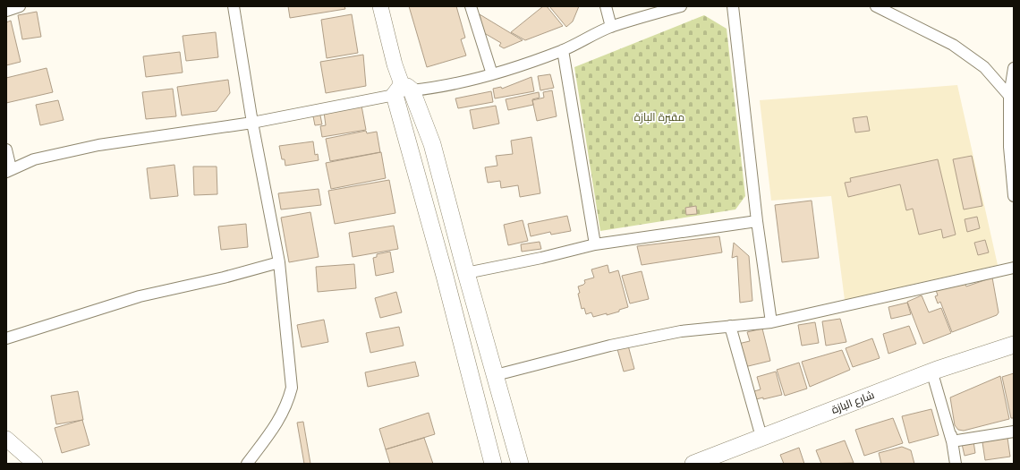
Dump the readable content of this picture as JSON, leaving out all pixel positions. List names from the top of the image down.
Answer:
{
  "streets": {
    "main road": ["شارع البازة"]
  },
  "parks": ["مقبرة البازة"]
}
